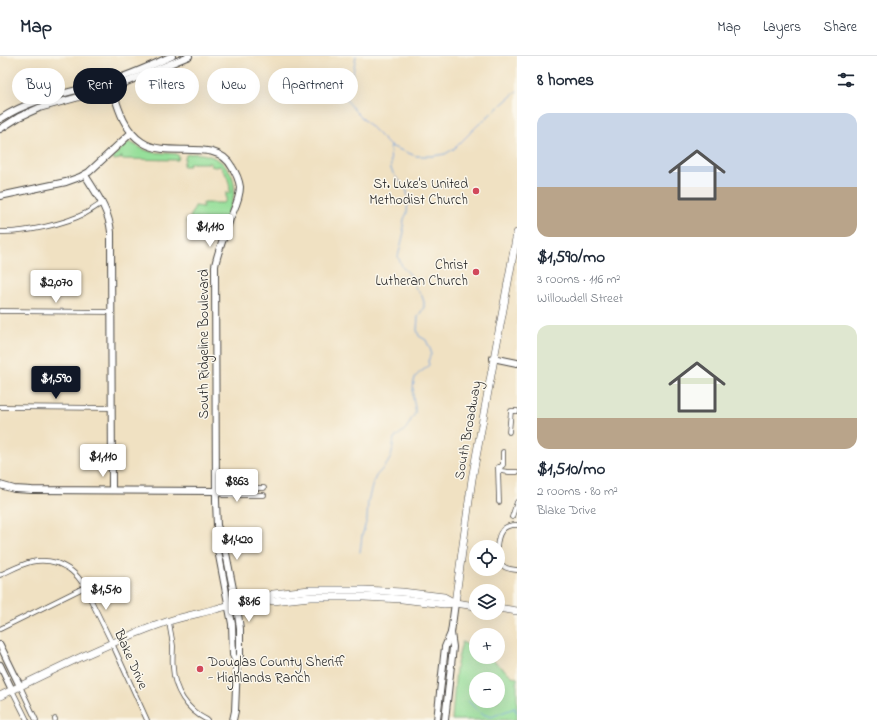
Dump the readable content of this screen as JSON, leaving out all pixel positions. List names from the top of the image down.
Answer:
{
  "streets": {
    "main road": ["South Broadway"],
    "street": ["South Ridgeline Boulevard", "Blake Drive"]
  },
  "places": ["St. Luke's United Methodist Church", "Christ Lutheran Church", "Douglas County Sheriff - Highlands Ranch"],
  "page": {
    "header": "Map",
    "nav": ["Map", "Layers", "Share"],
    "heading": "8 homes",
    "chip": [
      "Buy",
      "Rent",
      "Filters",
      "New",
      "Apartment"
    ],
    "list": [
      {
        "name": "$1,590/mo",
        "note": "3 rooms · 116 m² · Willowdell Street"
      },
      {
        "name": "$1,510/mo",
        "note": "2 rooms · 80 m² · Blake Drive"
      }
    ],
    "price": [
      "$1,110",
      "$2,070",
      "$1,590",
      "$1,110",
      "$863",
      "$1,420",
      "$1,510",
      "$816"
    ],
    "map_buttons": ["+", "−"]
  }
}
